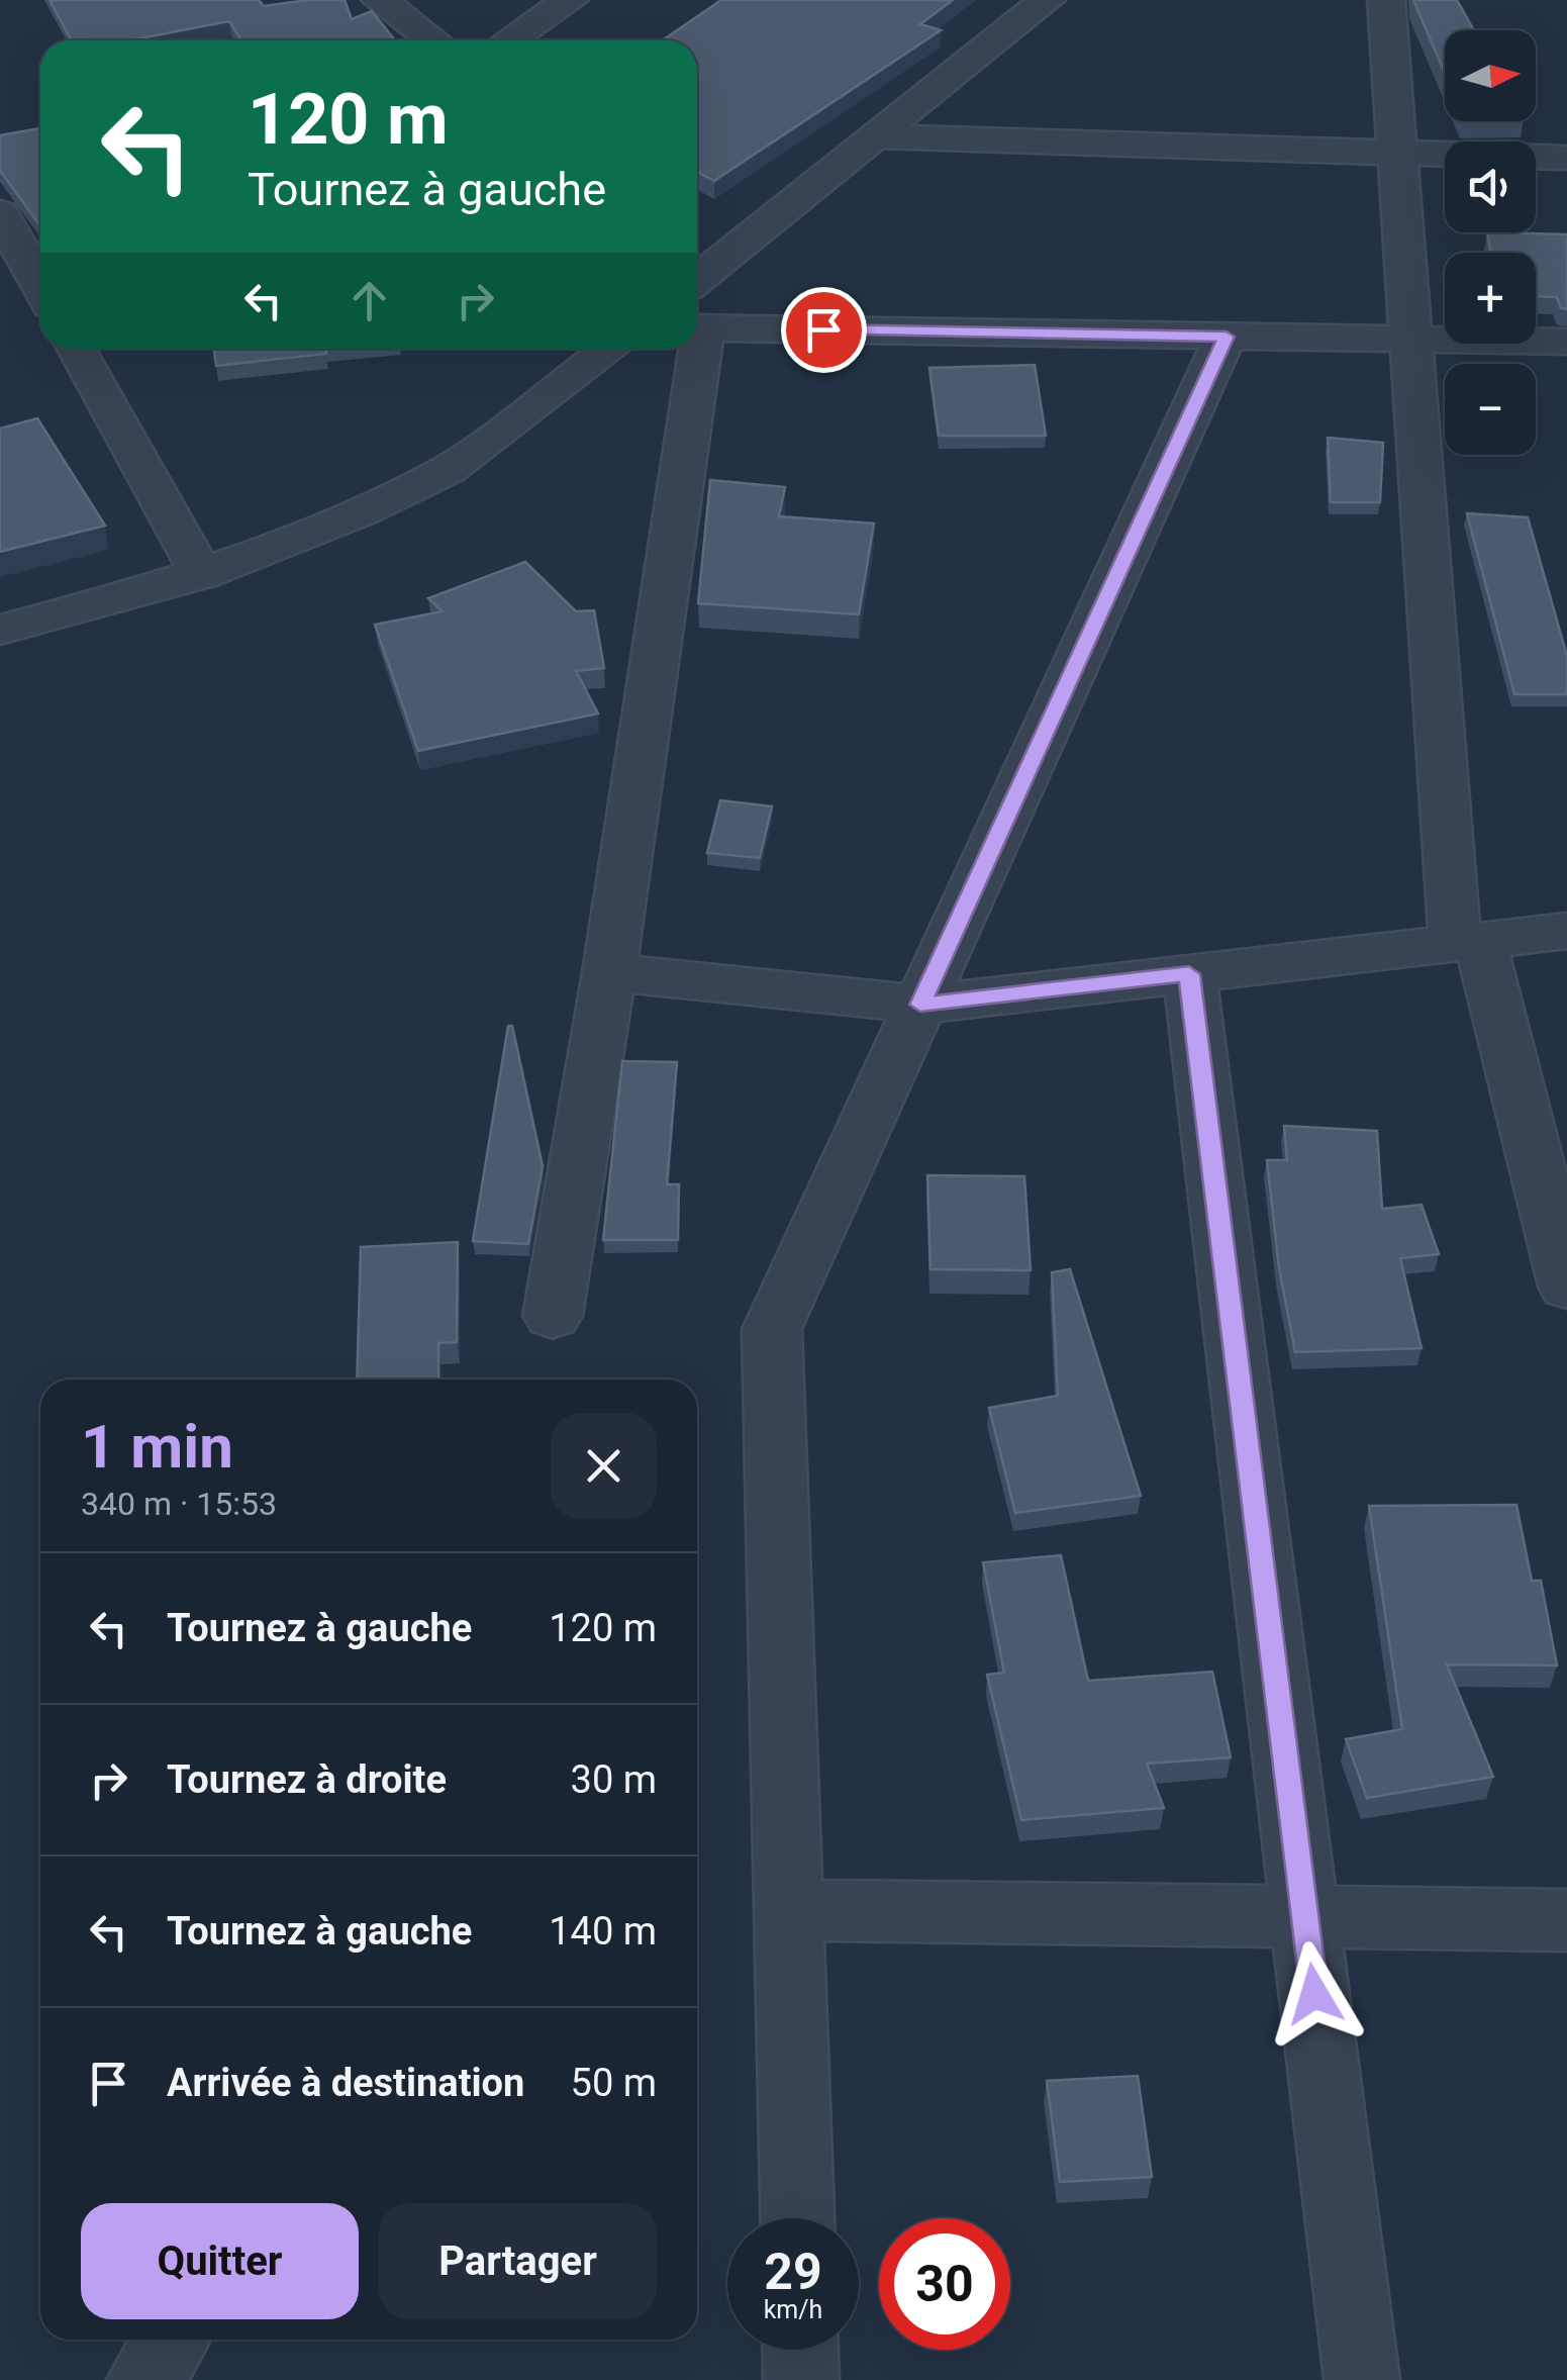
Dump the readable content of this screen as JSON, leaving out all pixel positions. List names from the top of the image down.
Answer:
{
  "north": "right",
  "page": {
    "map_buttons": ["+", "−"],
    "turn": ["120 m", "Tournez à gauche"],
    "heading": ["1 min", "340 m · 15:53"],
    "list": [
      {
        "name": "Tournez à gauche",
        "value": "120 m"
      },
      {
        "name": "Tournez à droite",
        "value": "30 m"
      },
      {
        "name": "Tournez à gauche",
        "value": "140 m"
      },
      {
        "name": "Arrivée à destination",
        "value": "50 m"
      }
    ],
    "buttons": ["Quitter", "Partager"],
    "speed": "29 km/h",
    "limit": "30"
  }
}
